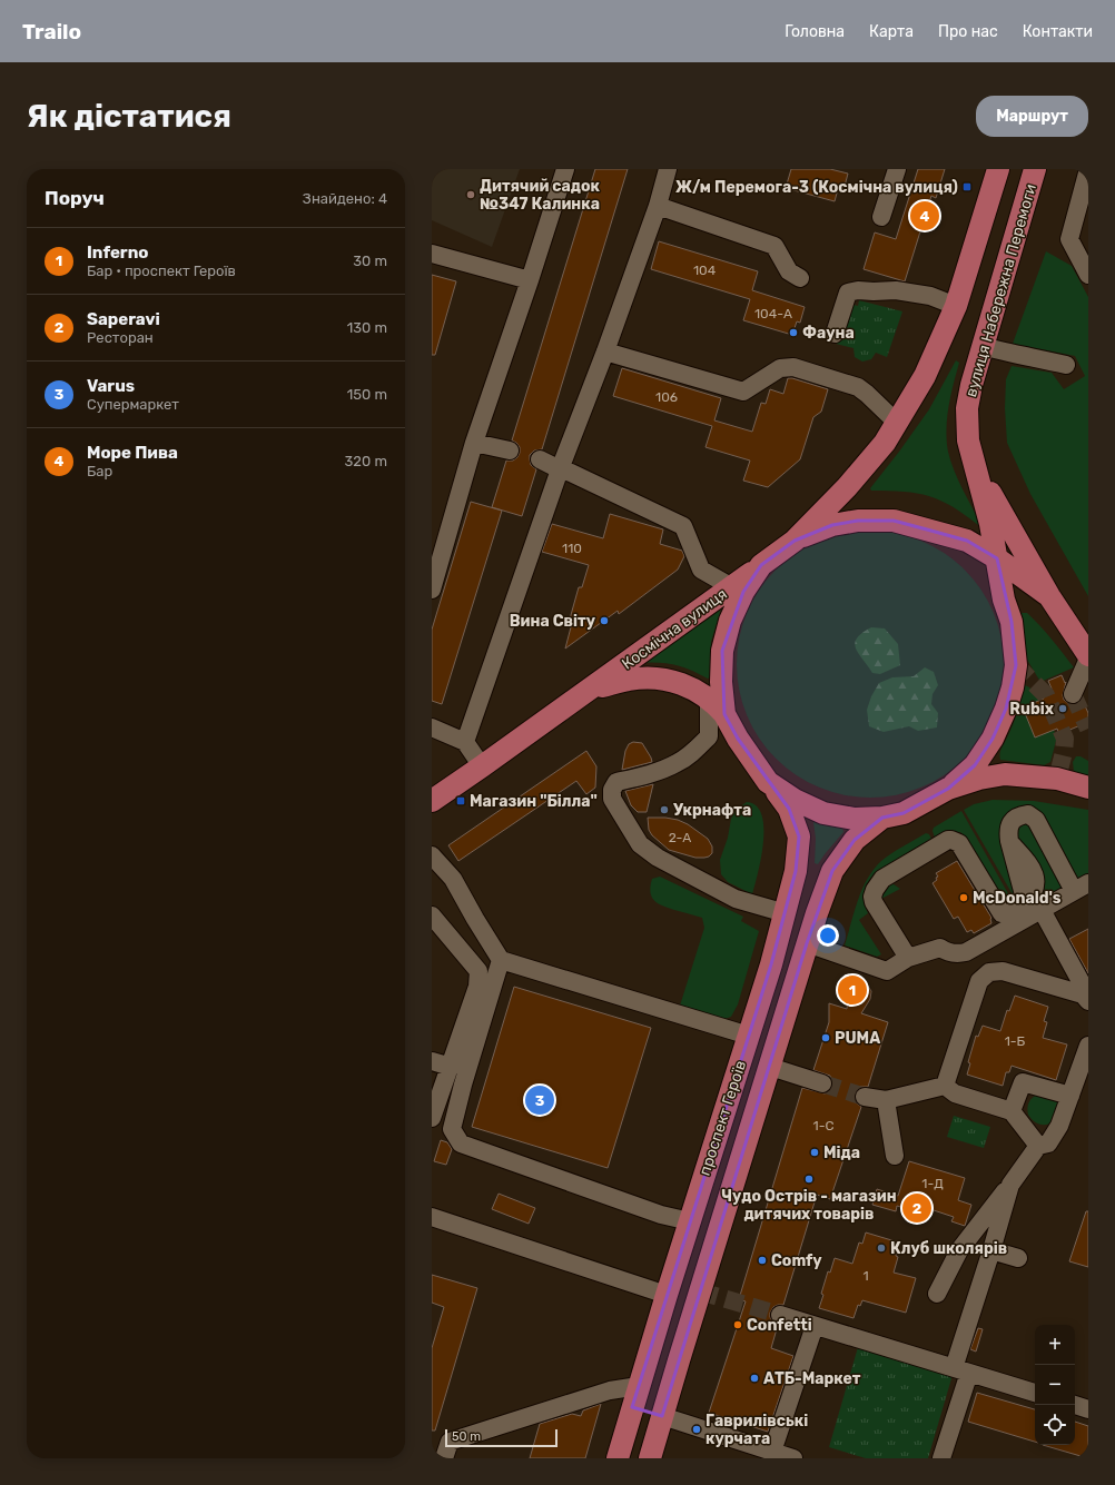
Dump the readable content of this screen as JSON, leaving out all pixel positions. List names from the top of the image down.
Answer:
{
  "streets": {
    "main road": ["вулиця Набережна Перемоги", "Космічна вулиця", "проспект Героїв"]
  },
  "crossings": [
    ["вулиця Набережна Перемоги", "Космічна вулиця"],
    ["вулиця Набережна Перемоги", "проспект Героїв"]
  ],
  "places": {
    "transit": ["Ж/м Перемога-3 (Космічна вулиця)", "Магазин \"Білла\""],
    "other": [
      "Дитячий садок №347 Калинка",
      "Фауна",
      "Вина Світу",
      "Rubix",
      "Укрнафта",
      "McDonald's",
      "PUMA",
      "Міда",
      "Чудо Острів - магазин дитячих товарів",
      "Клуб школярів",
      "Comfy",
      "Confetti",
      "АТБ-Маркет",
      "Гаврилівські курчата"
    ]
  },
  "house_numbers": [
    "104",
    "104-А",
    "106",
    "110",
    "2-А",
    "1-Б",
    "1-С",
    "1-Д",
    "1"
  ],
  "scale_bar": "50 m",
  "page": {
    "header": "Trailo",
    "nav": [
      "Головна",
      "Карта",
      "Про нас",
      "Контакти"
    ],
    "buttons": "Маршрут",
    "title": "Як дістатися",
    "heading": ["Поруч", "Знайдено: 4"],
    "pins": [
      "4",
      "1",
      "3",
      "2"
    ],
    "list": [
      {
        "mark": "1",
        "name": "Inferno",
        "note": "Бар · проспект Героїв",
        "value": "30 m"
      },
      {
        "mark": "2",
        "name": "Saperavi",
        "note": "Ресторан",
        "value": "130 m"
      },
      {
        "mark": "3",
        "name": "Varus",
        "note": "Супермаркет",
        "value": "150 m"
      },
      {
        "mark": "4",
        "name": "Море Пива",
        "note": "Бар",
        "value": "320 m"
      }
    ],
    "map_buttons": ["+", "−"],
    "scale": "50 m"
  }
}
